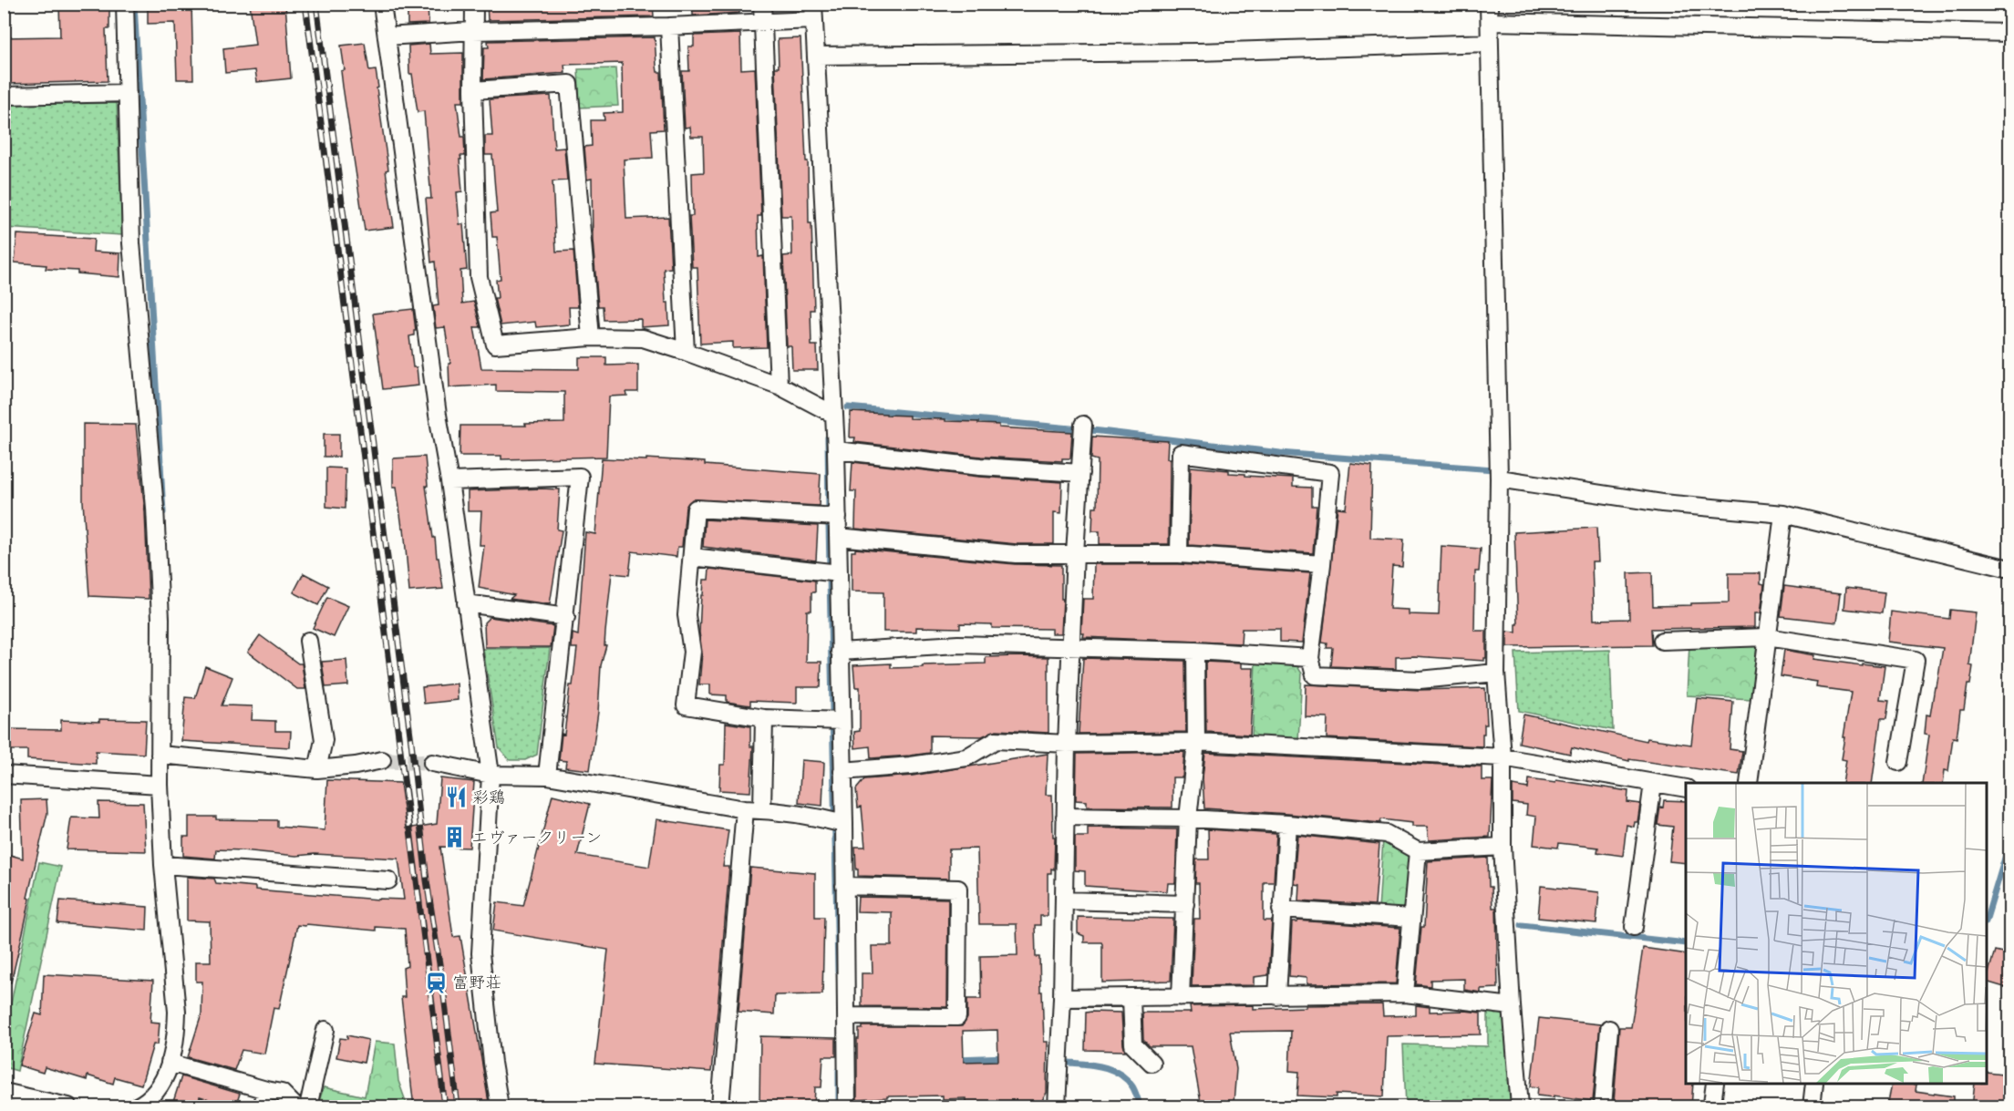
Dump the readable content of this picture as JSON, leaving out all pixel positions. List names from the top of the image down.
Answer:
{
  "places": {
    "restaurant": ["彩鶏"],
    "building": ["エヴァークリーン"],
    "station": ["富野荘"]
  }
}
